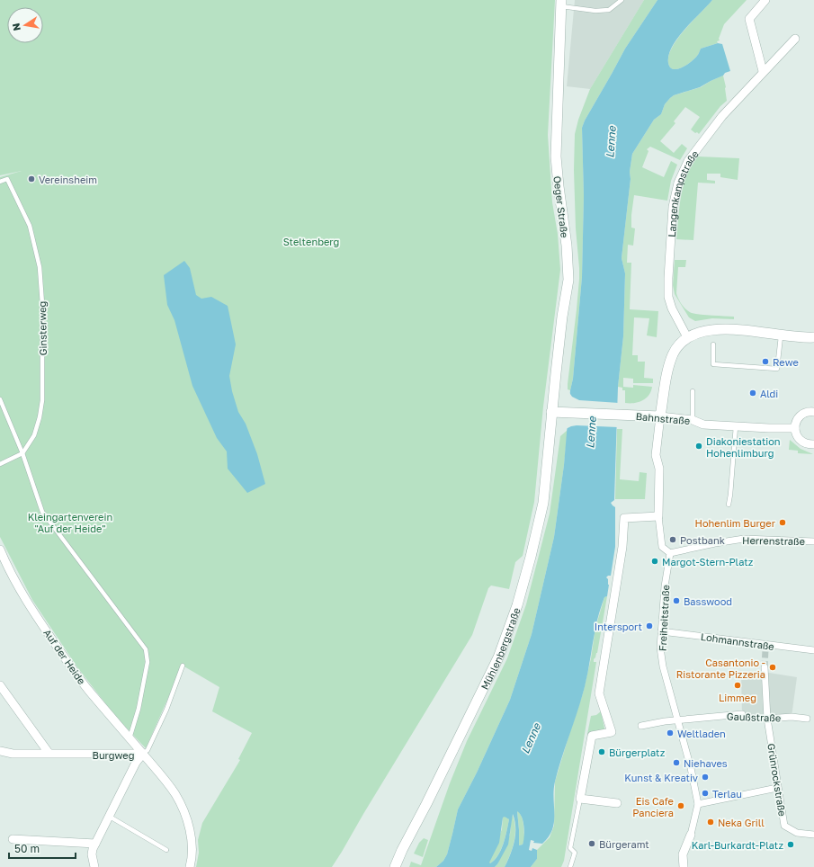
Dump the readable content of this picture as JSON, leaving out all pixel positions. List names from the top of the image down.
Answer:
{
  "streets": {
    "street": [
      "Langenkampstraße",
      "Oeger Straße",
      "Bahnstraße",
      "Herrenstraße",
      "Freiheitstraße",
      "Lohmannstraße",
      "Mühlenbergstraße",
      "Auf der Heide",
      "Gaußstraße",
      "Burgweg",
      "Grünrockstraße"
    ],
    "lane": ["Ginsterweg"]
  },
  "crossings": [
    ["Oeger Straße", "Bahnstraße"],
    ["Oeger Straße", "Mühlenbergstraße"],
    ["Bahnstraße", "Mühlenbergstraße"],
    ["Herrenstraße", "Freiheitstraße"],
    ["Freiheitstraße", "Lohmannstraße"],
    ["Freiheitstraße", "Gaußstraße"],
    ["Auf der Heide", "Burgweg"],
    ["Gaußstraße", "Grünrockstraße"]
  ],
  "water": ["Lenne"],
  "parks": ["Steltenberg", "Kleingartenverein \"Auf der Heide\""],
  "places": [
    "Vereinsheim",
    "Rewe",
    "Aldi",
    "Diakoniestation Hohenlimburg",
    "Hohenlim Burger",
    "Postbank",
    "Margot-Stern-Platz",
    "Basswood",
    "Intersport",
    "Casantonio - Ristorante Pizzeria",
    "Limmeg",
    "Weltladen",
    "Bürgerplatz",
    "Niehaves",
    "Kunst & Kreativ",
    "Terlau",
    "Eis Cafe Panciera",
    "Neka Grill",
    "Bürgeramt",
    "Karl-Burkardt-Platz"
  ],
  "scale_bar": "50 m",
  "north": "left"
}
